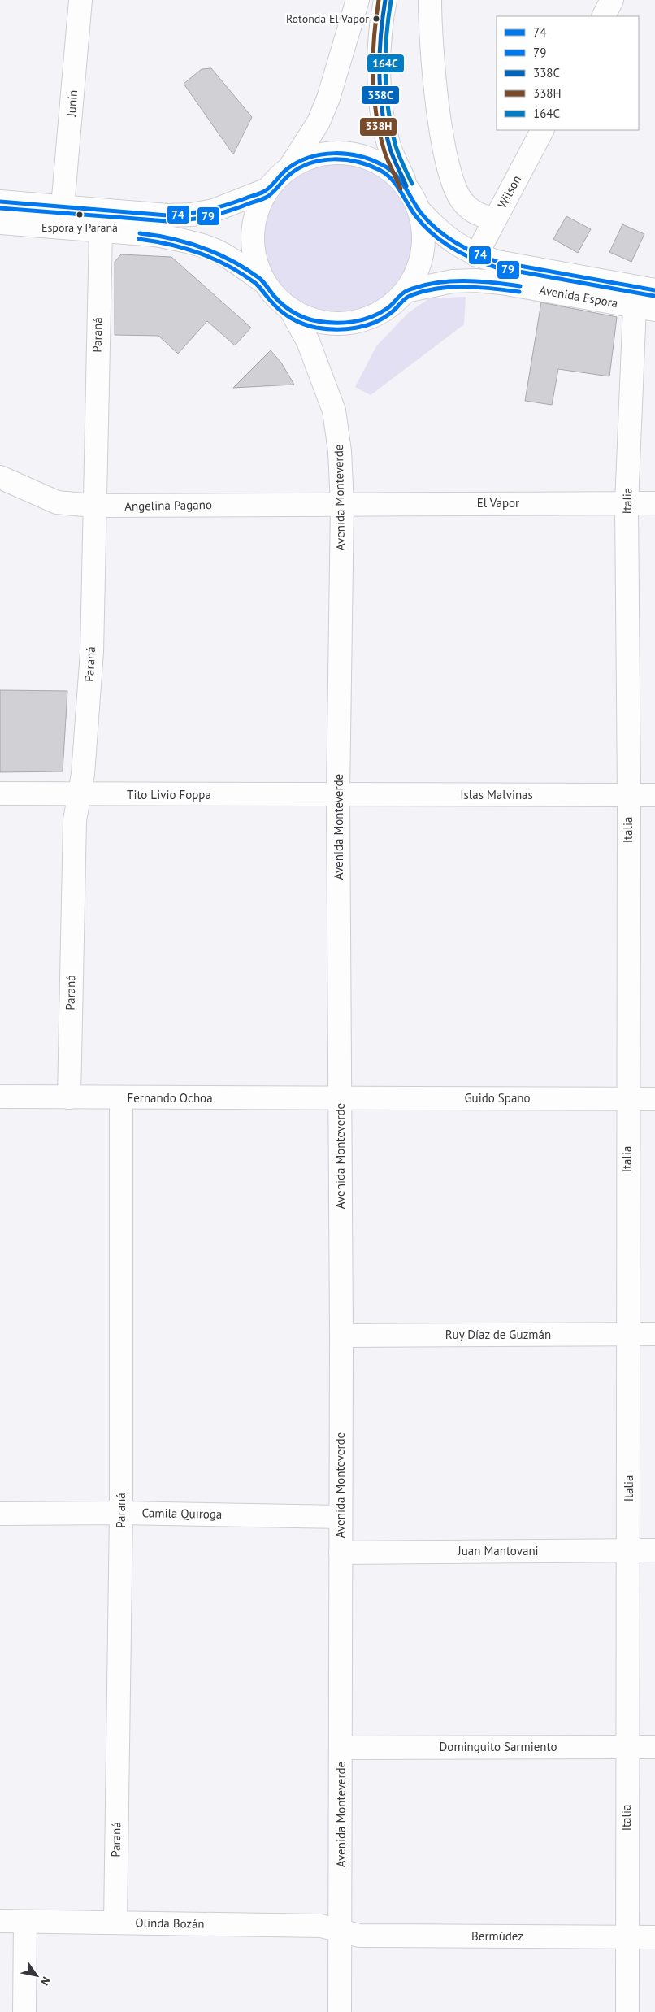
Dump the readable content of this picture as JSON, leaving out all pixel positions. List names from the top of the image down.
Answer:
{
  "streets": {
    "street": [
      "Junín",
      "Wilson",
      "Avenida Espora",
      "Paraná",
      "Avenida Monteverde",
      "Italia",
      "El Vapor",
      "Angelina Pagano",
      "Tito Livio Foppa",
      "Islas Malvinas",
      "Fernando Ochoa",
      "Guido Spano",
      "Ruy Díaz de Guzmán",
      "Camila Quiroga",
      "Juan Mantovani",
      "Dominguito Sarmiento",
      "Olinda Bozán",
      "Bermúdez"
    ]
  },
  "crossings": [
    ["Wilson", "Avenida Espora"],
    ["Avenida Espora", "Italia"],
    ["Paraná", "Angelina Pagano"],
    ["Paraná", "Tito Livio Foppa"],
    ["Paraná", "Fernando Ochoa"],
    ["Paraná", "Camila Quiroga"],
    ["Paraná", "Olinda Bozán"],
    ["Avenida Monteverde", "El Vapor"],
    ["Avenida Monteverde", "Angelina Pagano"],
    ["Avenida Monteverde", "Tito Livio Foppa"],
    ["Avenida Monteverde", "Islas Malvinas"],
    ["Avenida Monteverde", "Fernando Ochoa"],
    ["Avenida Monteverde", "Guido Spano"],
    ["Avenida Monteverde", "Ruy Díaz de Guzmán"],
    ["Avenida Monteverde", "Camila Quiroga"],
    ["Avenida Monteverde", "Juan Mantovani"],
    ["Avenida Monteverde", "Dominguito Sarmiento"],
    ["Avenida Monteverde", "Olinda Bozán"],
    ["Avenida Monteverde", "Bermúdez"],
    ["Italia", "El Vapor"],
    ["Italia", "Islas Malvinas"],
    ["Italia", "Guido Spano"],
    ["Italia", "Ruy Díaz de Guzmán"],
    ["Italia", "Juan Mantovani"],
    ["Italia", "Dominguito Sarmiento"],
    ["Italia", "Bermúdez"],
    ["El Vapor", "Angelina Pagano"],
    ["Tito Livio Foppa", "Islas Malvinas"],
    ["Fernando Ochoa", "Guido Spano"],
    ["Olinda Bozán", "Bermúdez"]
  ],
  "places": ["Rotonda El Vapor", "Espora y Paraná"],
  "lines": [
    "transit line 338C",
    "transit line 338H",
    "transit line 164C",
    "transit line 74",
    "transit line 79"
  ],
  "legend": [
    "74",
    "79",
    "338C",
    "338H",
    "164C"
  ],
  "north": "bottom right"
}
